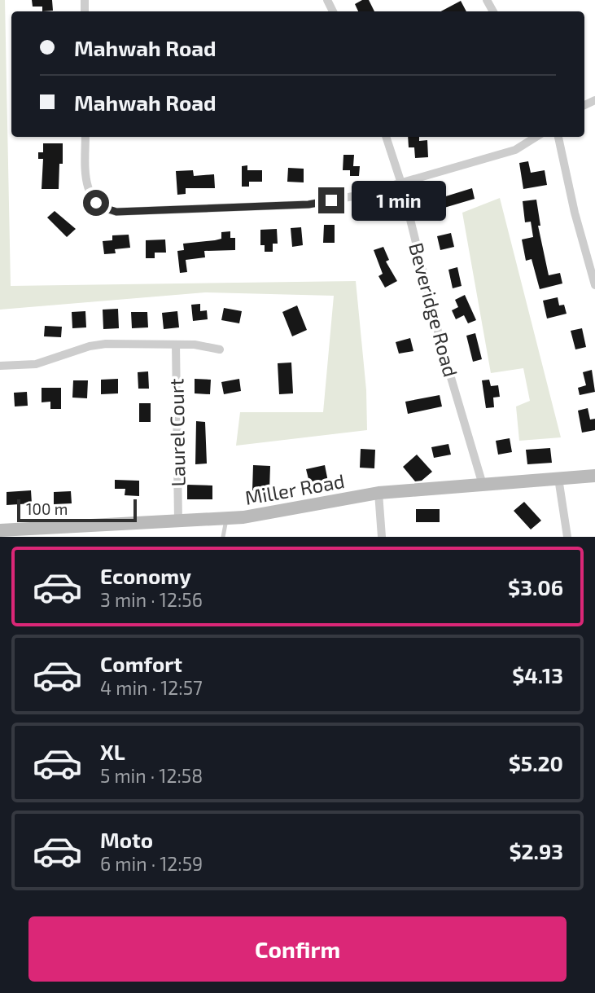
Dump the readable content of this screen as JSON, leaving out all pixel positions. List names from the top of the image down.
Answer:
{
  "streets": {
    "street": ["Beveridge Road", "Laurel Court", "Miller Road"]
  },
  "crossings": [
    ["Beveridge Road", "Miller Road"],
    ["Laurel Court", "Miller Road"]
  ],
  "scale_bar": "100 m",
  "page": {
    "banner": ["Mahwah Road", "Mahwah Road"],
    "bubble": "1 min",
    "scale": "100 m",
    "list": [
      {
        "name": "Economy",
        "note": "3 min · 12:56",
        "value": "$3.06"
      },
      {
        "name": "Comfort",
        "note": "4 min · 12:57",
        "value": "$4.13"
      },
      {
        "name": "XL",
        "note": "5 min · 12:58",
        "value": "$5.20"
      },
      {
        "name": "Moto",
        "note": "6 min · 12:59",
        "value": "$2.93"
      }
    ],
    "buttons": "Confirm"
  }
}
